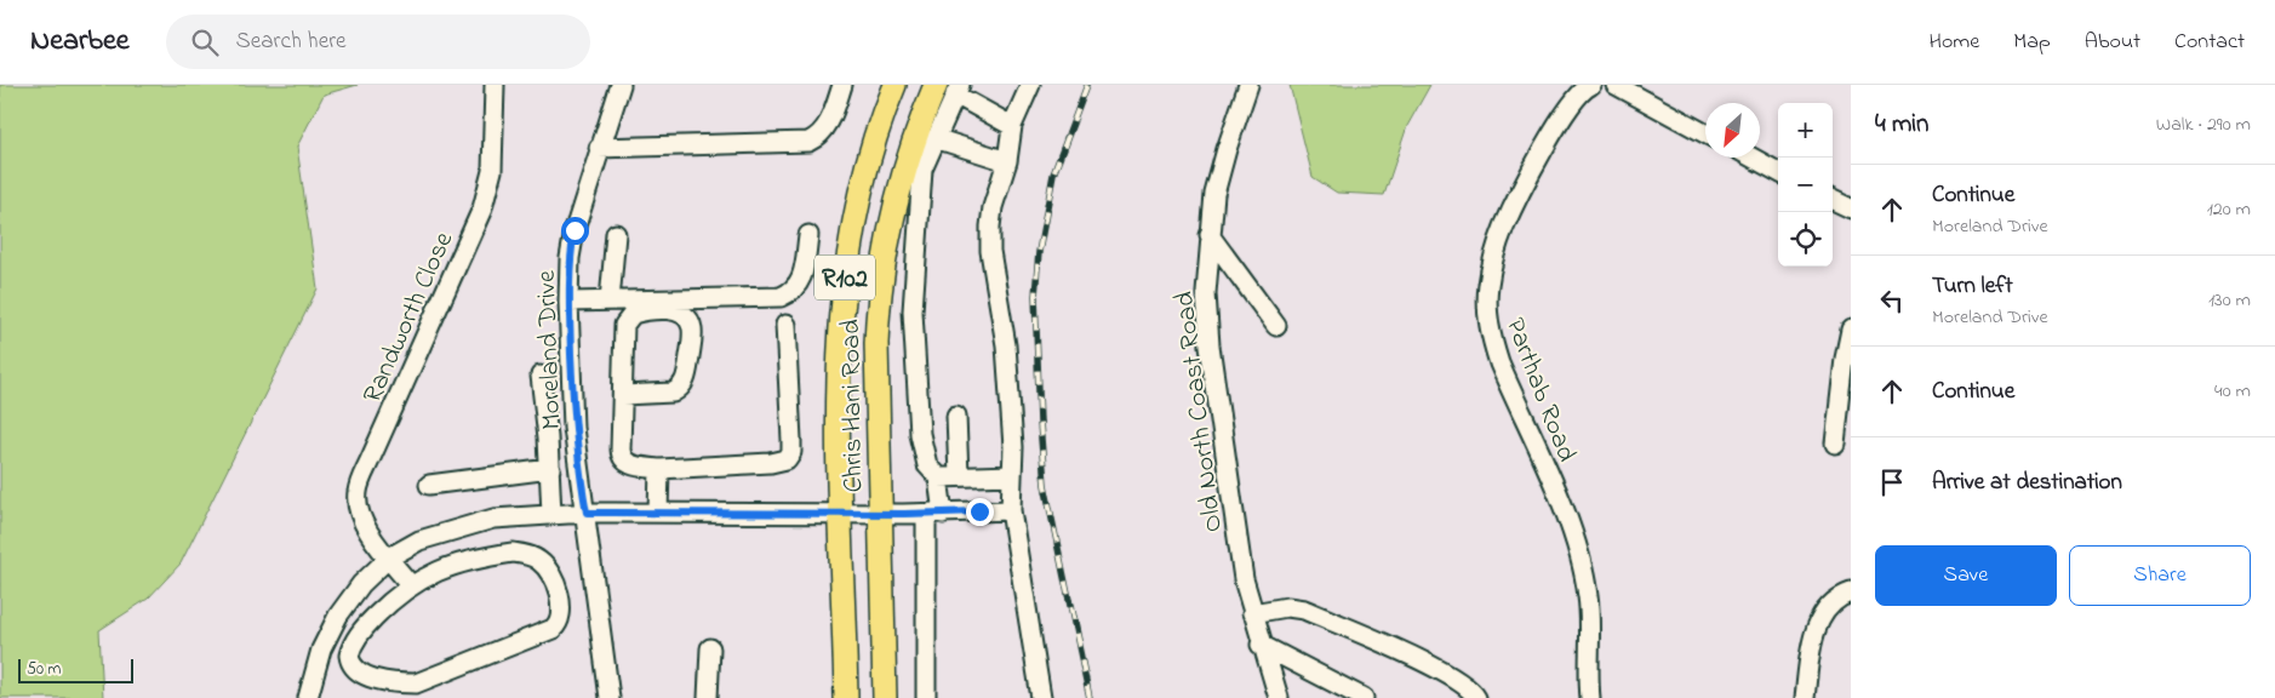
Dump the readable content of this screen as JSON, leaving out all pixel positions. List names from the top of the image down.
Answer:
{
  "streets": {
    "main road": ["R102", "Chris Hani Road"],
    "street": [
      "Randworth Close",
      "Moreland Drive",
      "Parthab Road",
      "Old North Coast Road"
    ]
  },
  "scale_bar": "50 m",
  "north": "bottom left",
  "page": {
    "header": "Nearbee",
    "search": "Search here",
    "nav": [
      "Home",
      "Map",
      "About",
      "Contact"
    ],
    "heading": ["4 min", "Walk · 290 m"],
    "map_buttons": ["+", "−"],
    "list": [
      ["Continue", "Moreland Drive", "120 m"],
      ["Turn left", "Moreland Drive", "130 m"],
      ["Continue", "40 m"],
      "Arrive at destination"
    ],
    "buttons": ["Save", "Share"],
    "scale": "50 m"
  }
}
